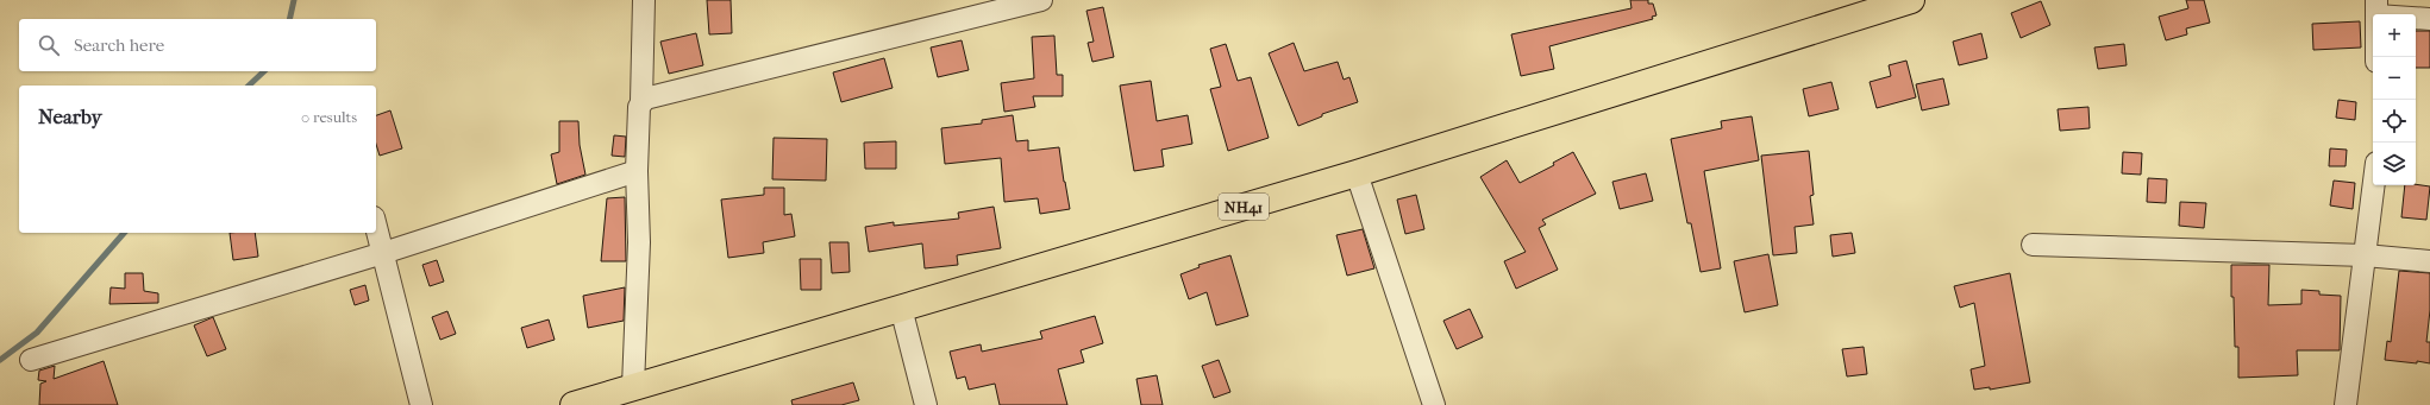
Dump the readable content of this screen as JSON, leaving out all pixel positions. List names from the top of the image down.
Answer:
{
  "streets": {
    "highway": ["NH41"]
  },
  "page": {
    "map_buttons": ["+", "−"],
    "search": "Search here",
    "heading": ["Nearby", "0 results"]
  }
}
